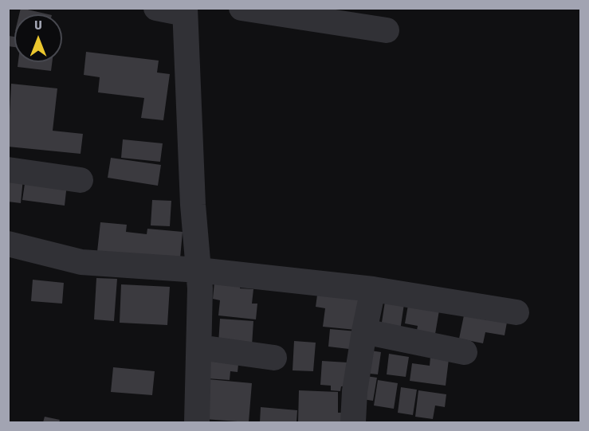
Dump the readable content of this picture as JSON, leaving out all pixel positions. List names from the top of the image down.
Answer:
{
  "north": "top"
}
